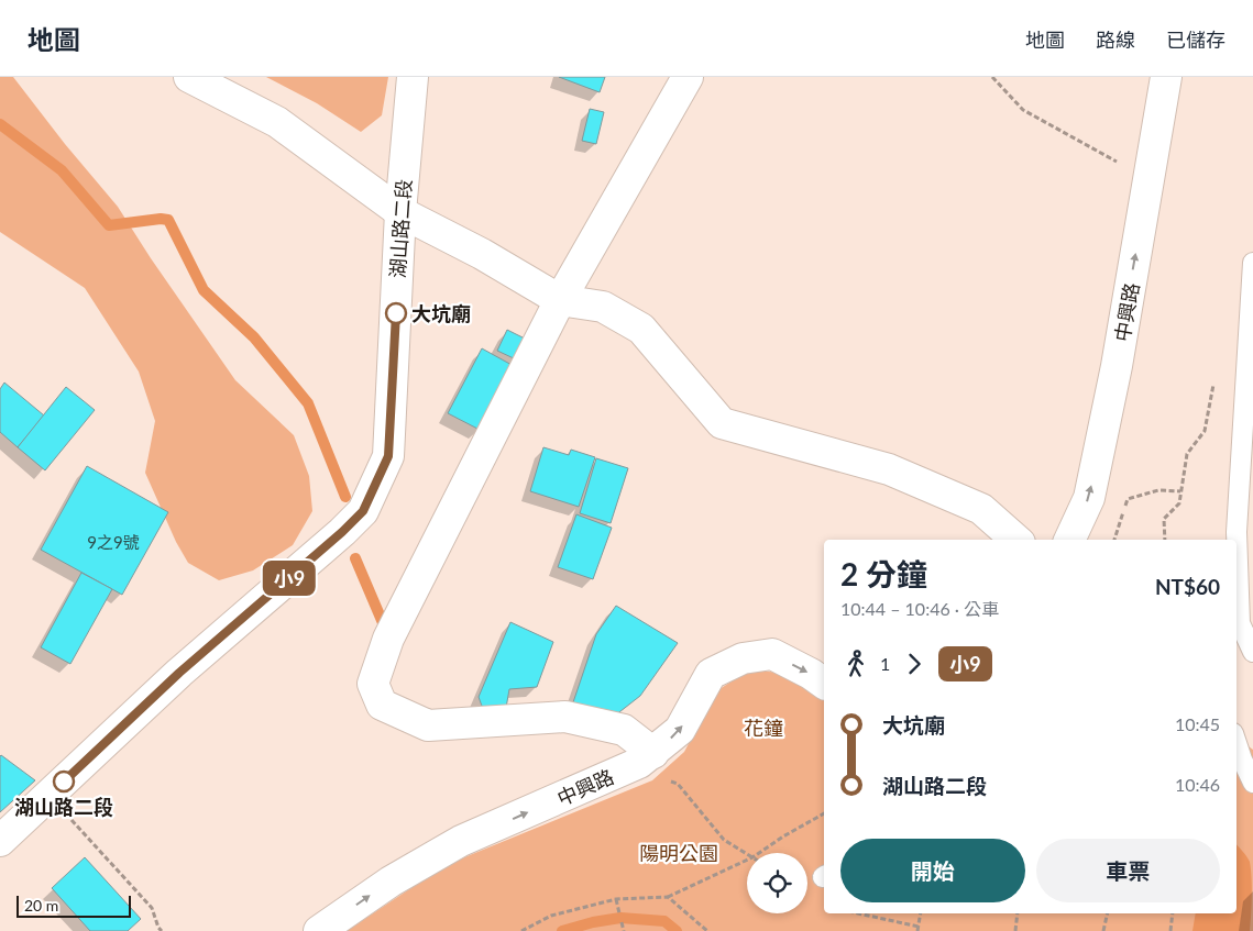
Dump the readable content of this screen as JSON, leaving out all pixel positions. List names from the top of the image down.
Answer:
{
  "streets": {
    "street": ["湖山路二段", "中興路"]
  },
  "one_way": ["中興路"],
  "parks": ["花鐘", "陽明公園"],
  "places": ["大坑廟", "湖山路二段"],
  "lines": ["bus line 小9"],
  "house_numbers": ["9之9號"],
  "scale_bar": "20 m",
  "page": {
    "header": "地圖",
    "nav": ["地圖", "路線", "已儲存"],
    "on_map": "小9",
    "heading": ["2 分鐘", "10:44 – 10:46 · 公車", "NT$60"],
    "legs": ["1", "小9"],
    "list": [
      {
        "name": "大坑廟",
        "value": "10:45"
      },
      {
        "name": "湖山路二段",
        "value": "10:46"
      }
    ],
    "buttons": ["開始", "車票"],
    "scale": "20 m"
  }
}
